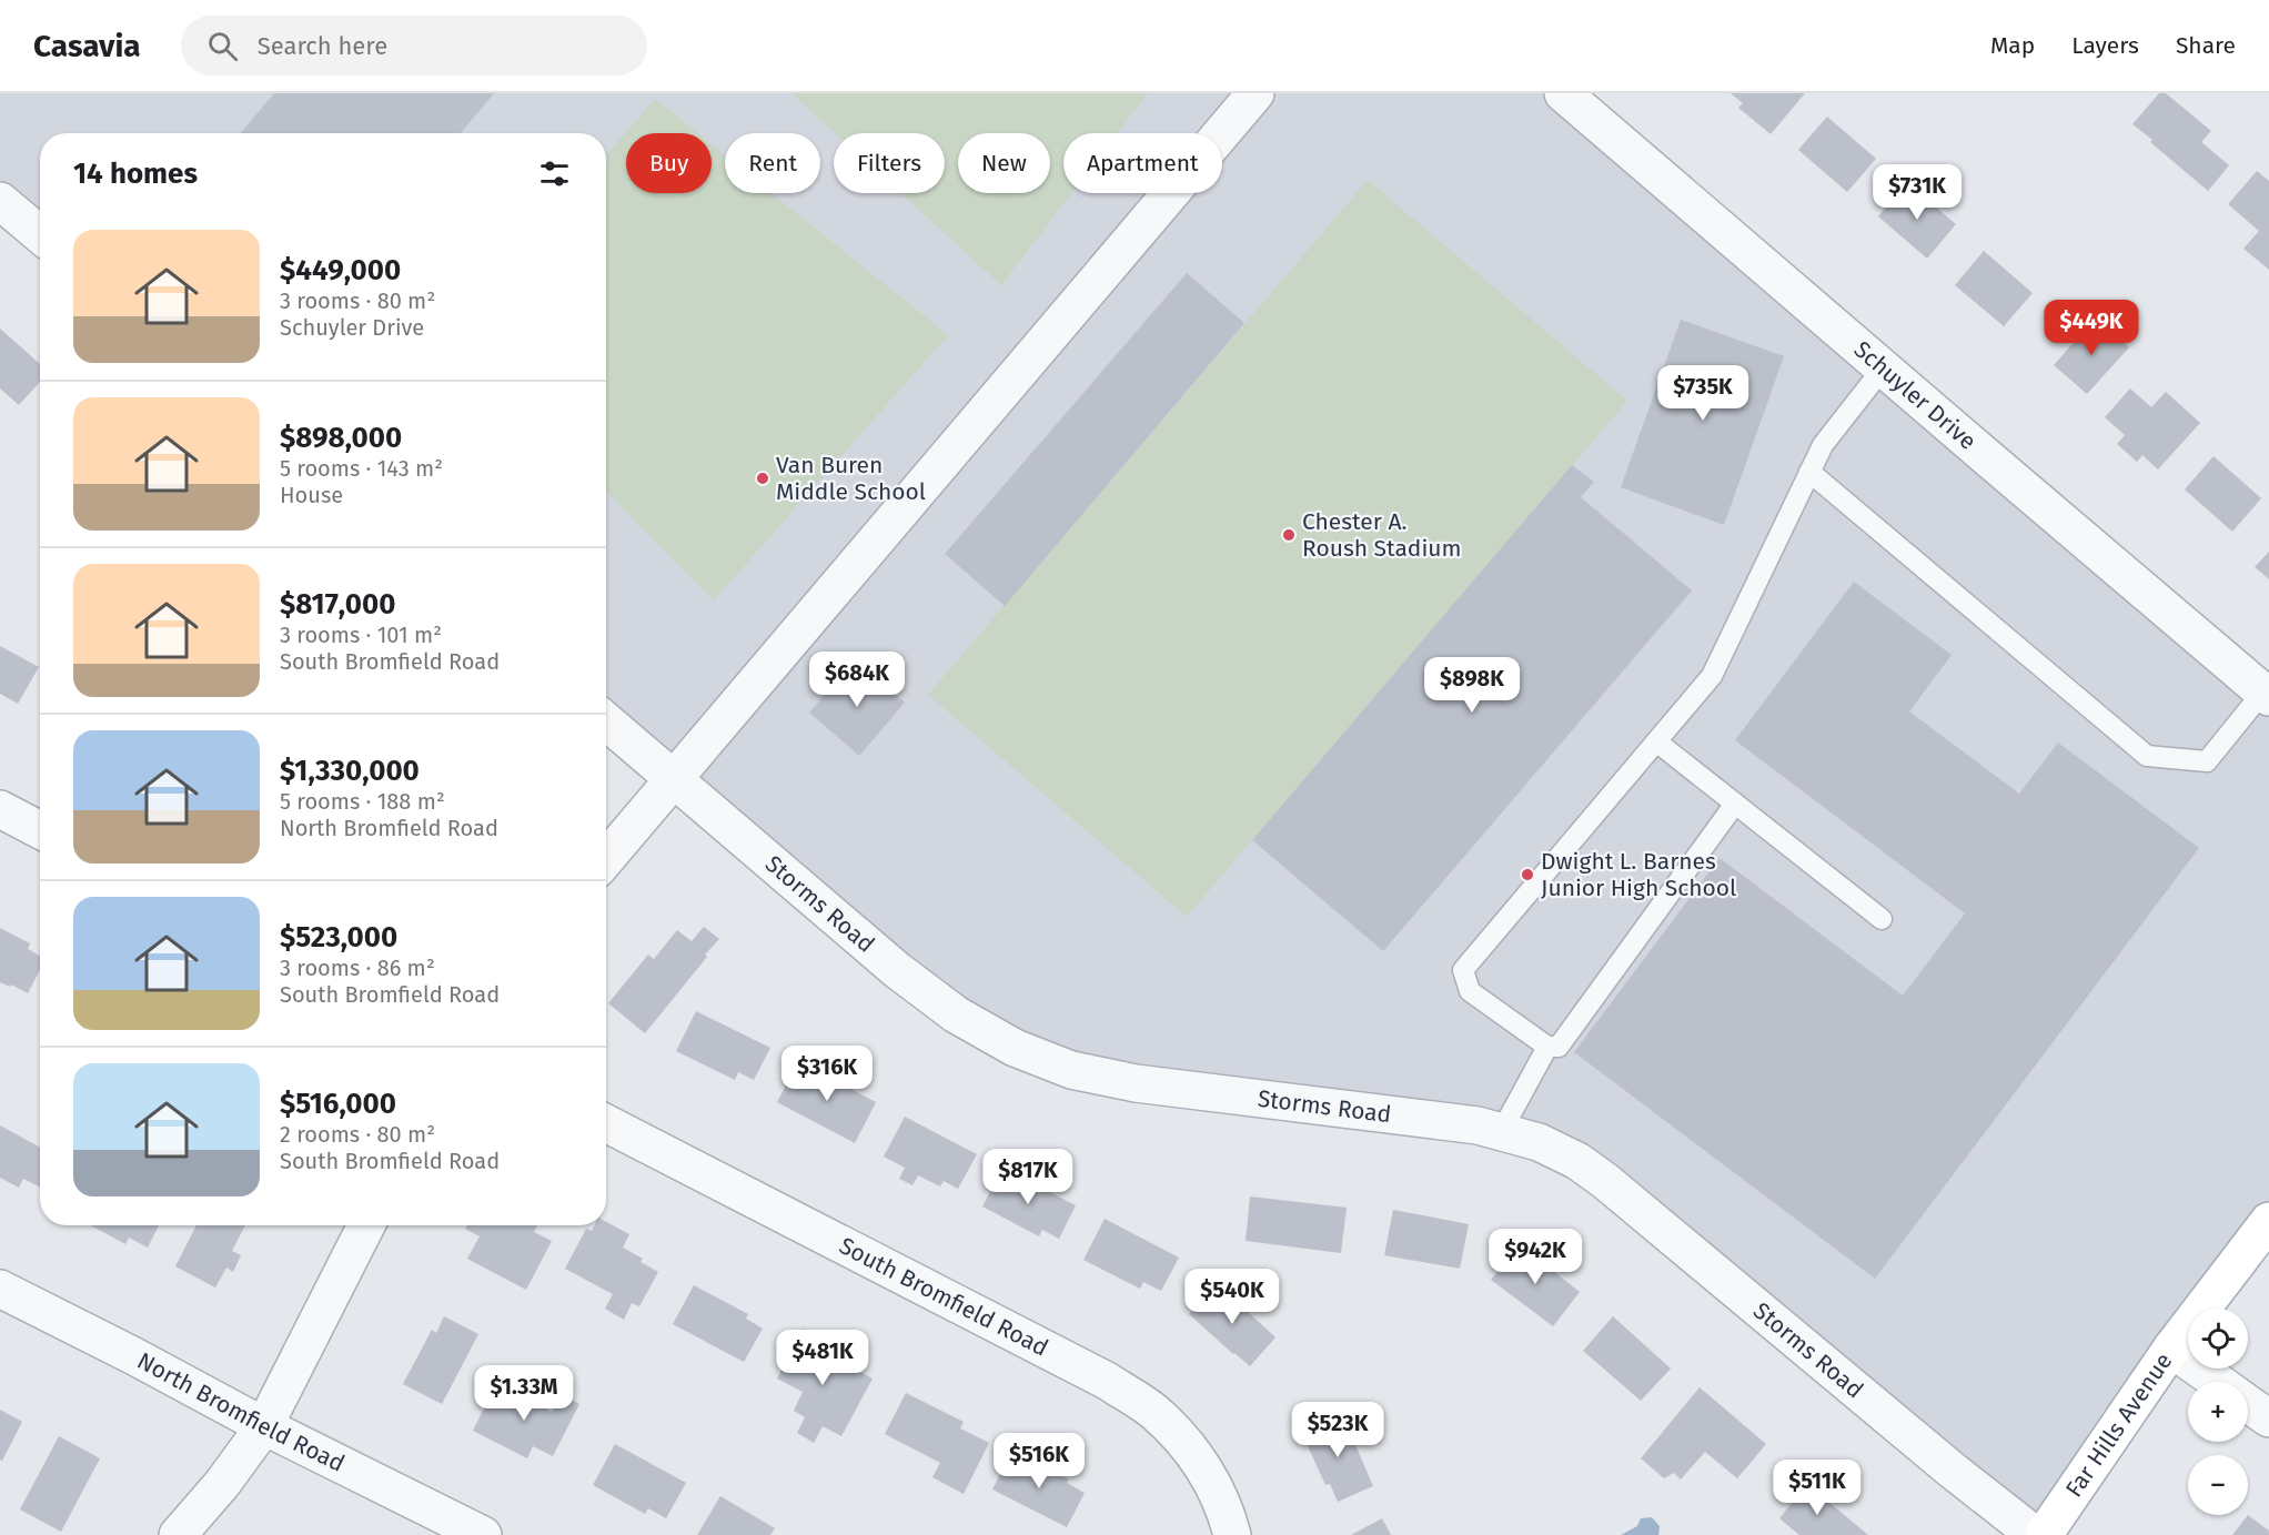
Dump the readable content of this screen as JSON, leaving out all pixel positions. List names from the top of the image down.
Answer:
{
  "streets": {
    "main road": ["Far Hills Avenue"],
    "street": [
      "Schuyler Drive",
      "Storms Road",
      "South Bromfield Road",
      "North Bromfield Road"
    ]
  },
  "places": ["Van Buren Middle School", "Chester A. Roush Stadium", "Dwight L. Barnes Junior High School"],
  "page": {
    "header": "Casavia",
    "search": "Search here",
    "nav": ["Map", "Layers", "Share"],
    "chip": [
      "Buy",
      "Rent",
      "Filters",
      "New",
      "Apartment"
    ],
    "heading": "14 homes",
    "price": [
      "$731K",
      "$449K",
      "$735K",
      "$684K",
      "$898K",
      "$316K",
      "$817K",
      "$942K",
      "$540K",
      "$481K",
      "$1.33M",
      "$523K",
      "$516K",
      "$511K"
    ],
    "list": [
      {
        "name": "$449,000",
        "note": "3 rooms · 80 m² · Schuyler Drive"
      },
      {
        "name": "$898,000",
        "note": "5 rooms · 143 m² · House"
      },
      {
        "name": "$817,000",
        "note": "3 rooms · 101 m² · South Bromfield Road"
      },
      {
        "name": "$1,330,000",
        "note": "5 rooms · 188 m² · North Bromfield Road"
      },
      {
        "name": "$523,000",
        "note": "3 rooms · 86 m² · South Bromfield Road"
      },
      {
        "name": "$516,000",
        "note": "2 rooms · 80 m² · South Bromfield Road"
      }
    ],
    "map_buttons": ["+", "−"]
  }
}
